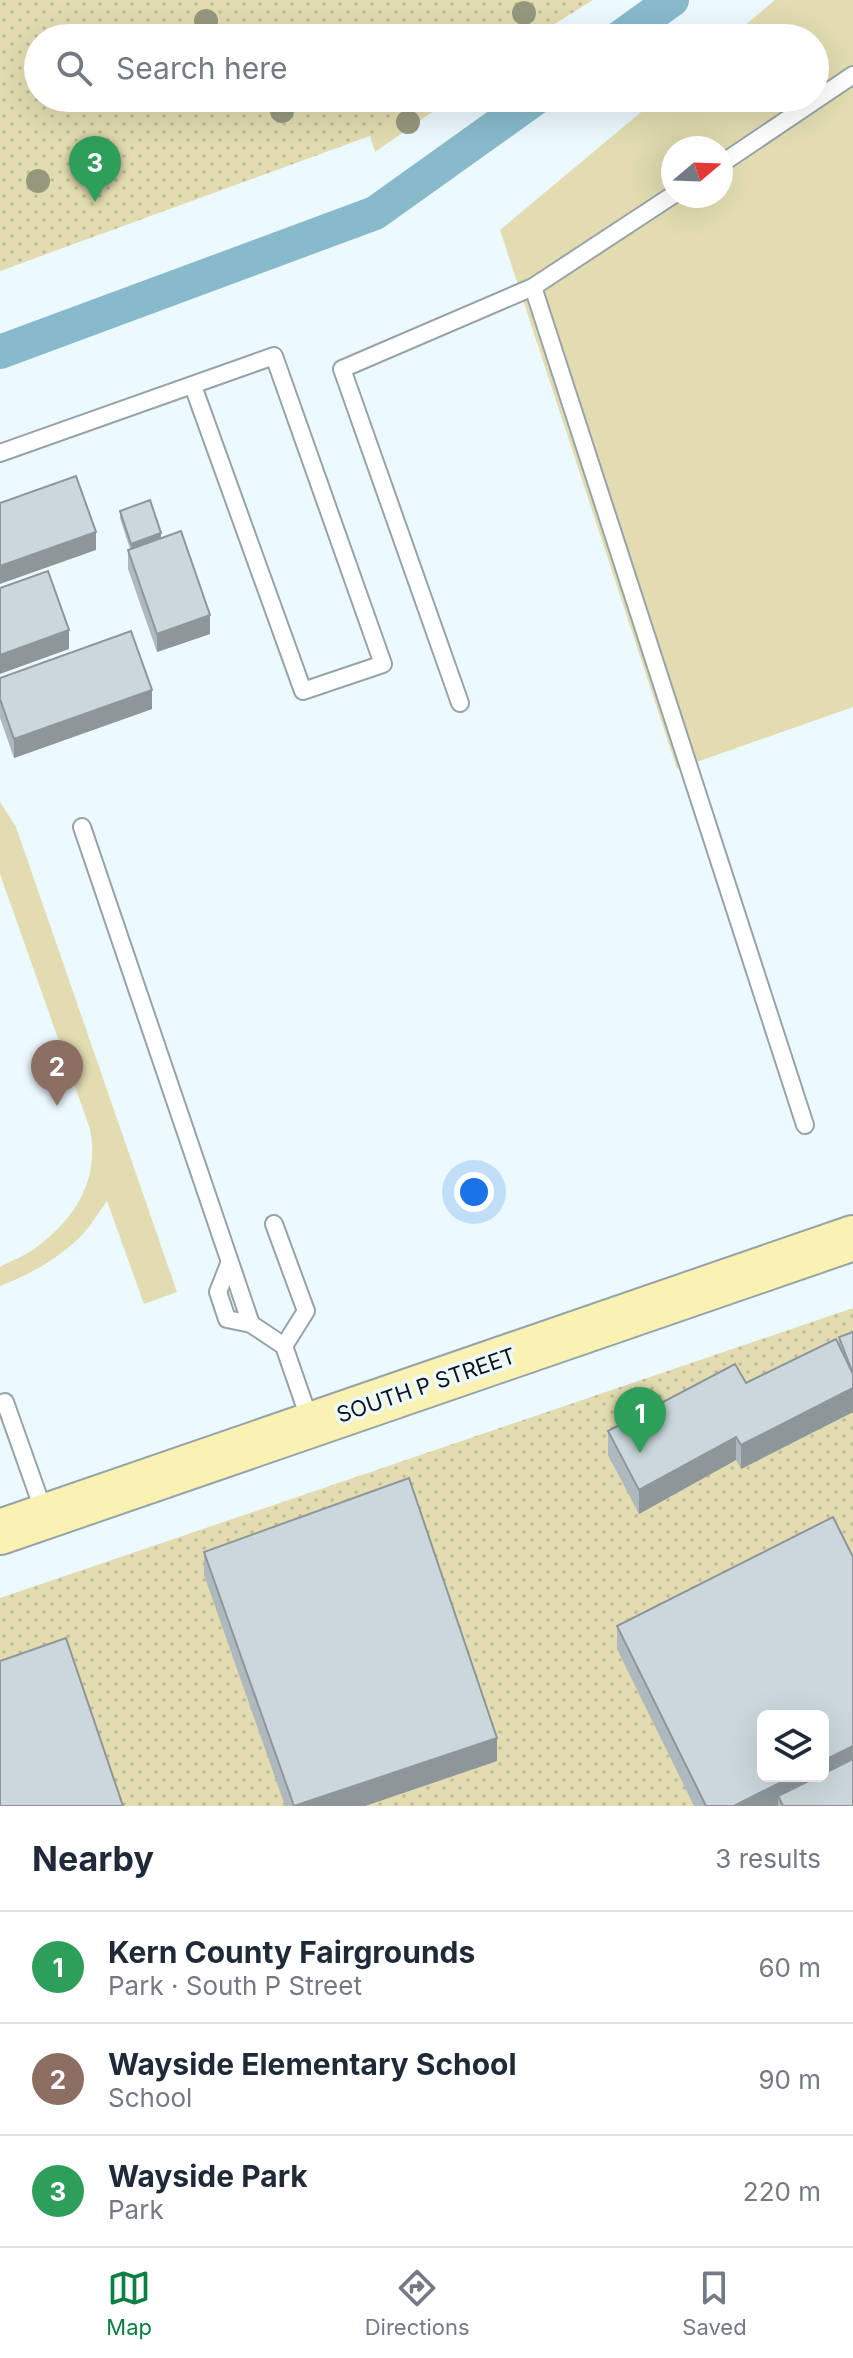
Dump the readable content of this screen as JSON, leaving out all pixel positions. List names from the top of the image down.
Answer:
{
  "streets": {
    "street": ["SOUTH P STREET"]
  },
  "north": "right",
  "page": {
    "search": "Search here",
    "pins": ["3", "2", "1"],
    "heading": ["Nearby", "3 results"],
    "list": [
      {
        "mark": "1",
        "name": "Kern County Fairgrounds",
        "note": "Park · South P Street",
        "value": "60 m"
      },
      {
        "mark": "2",
        "name": "Wayside Elementary School",
        "note": "School",
        "value": "90 m"
      },
      {
        "mark": "3",
        "name": "Wayside Park",
        "note": "Park",
        "value": "220 m"
      }
    ],
    "nav": ["Map", "Directions", "Saved"]
  }
}
